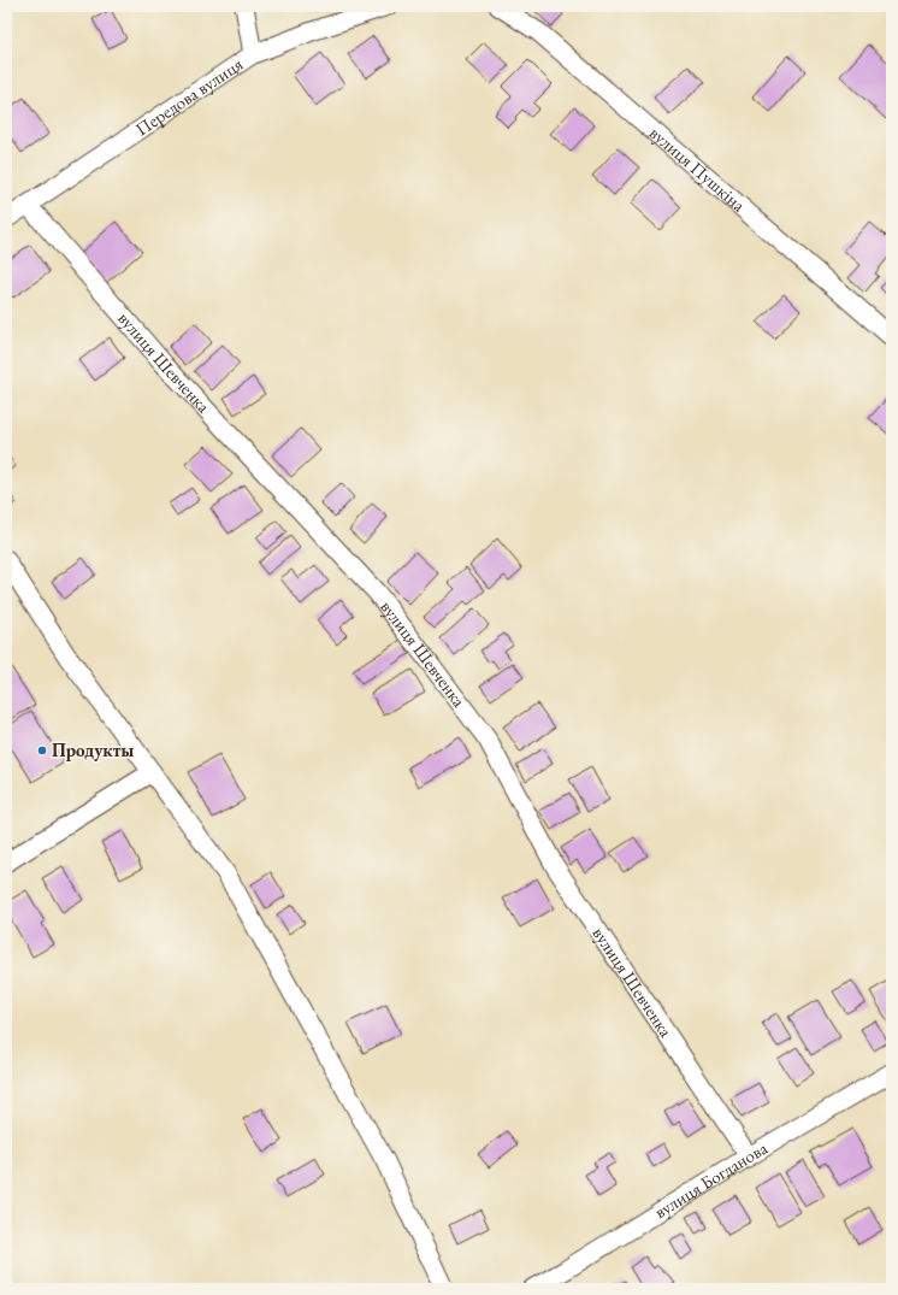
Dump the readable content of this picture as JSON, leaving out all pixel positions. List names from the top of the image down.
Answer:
{
  "streets": {
    "street": [
      "Передова вулиця",
      "вулиця Пушкіна",
      "вулиця Шевченка",
      "вулиця Богданова"
    ]
  },
  "crossings": [
    ["Передова вулиця", "вулиця Шевченка"],
    ["вулиця Шевченка", "вулиця Богданова"]
  ],
  "places": ["Продукты"]
}
